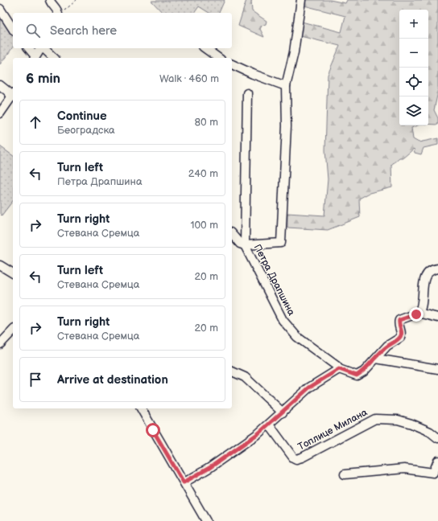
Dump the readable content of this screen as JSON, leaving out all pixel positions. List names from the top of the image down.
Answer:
{
  "streets": {
    "street": ["Петра Драпшина", "Топлице Милана"]
  },
  "page": {
    "map_buttons": ["+", "−"],
    "search": "Search here",
    "heading": ["6 min", "Walk · 460 m"],
    "list": [
      ["Continue", "Београдска", "80 m"],
      ["Turn left", "Петра Драпшина", "240 m"],
      ["Turn right", "Стевана Сремца", "100 m"],
      ["Turn left", "Стевана Сремца", "20 m"],
      ["Turn right", "Стевана Сремца", "20 m"],
      "Arrive at destination"
    ]
  }
}
